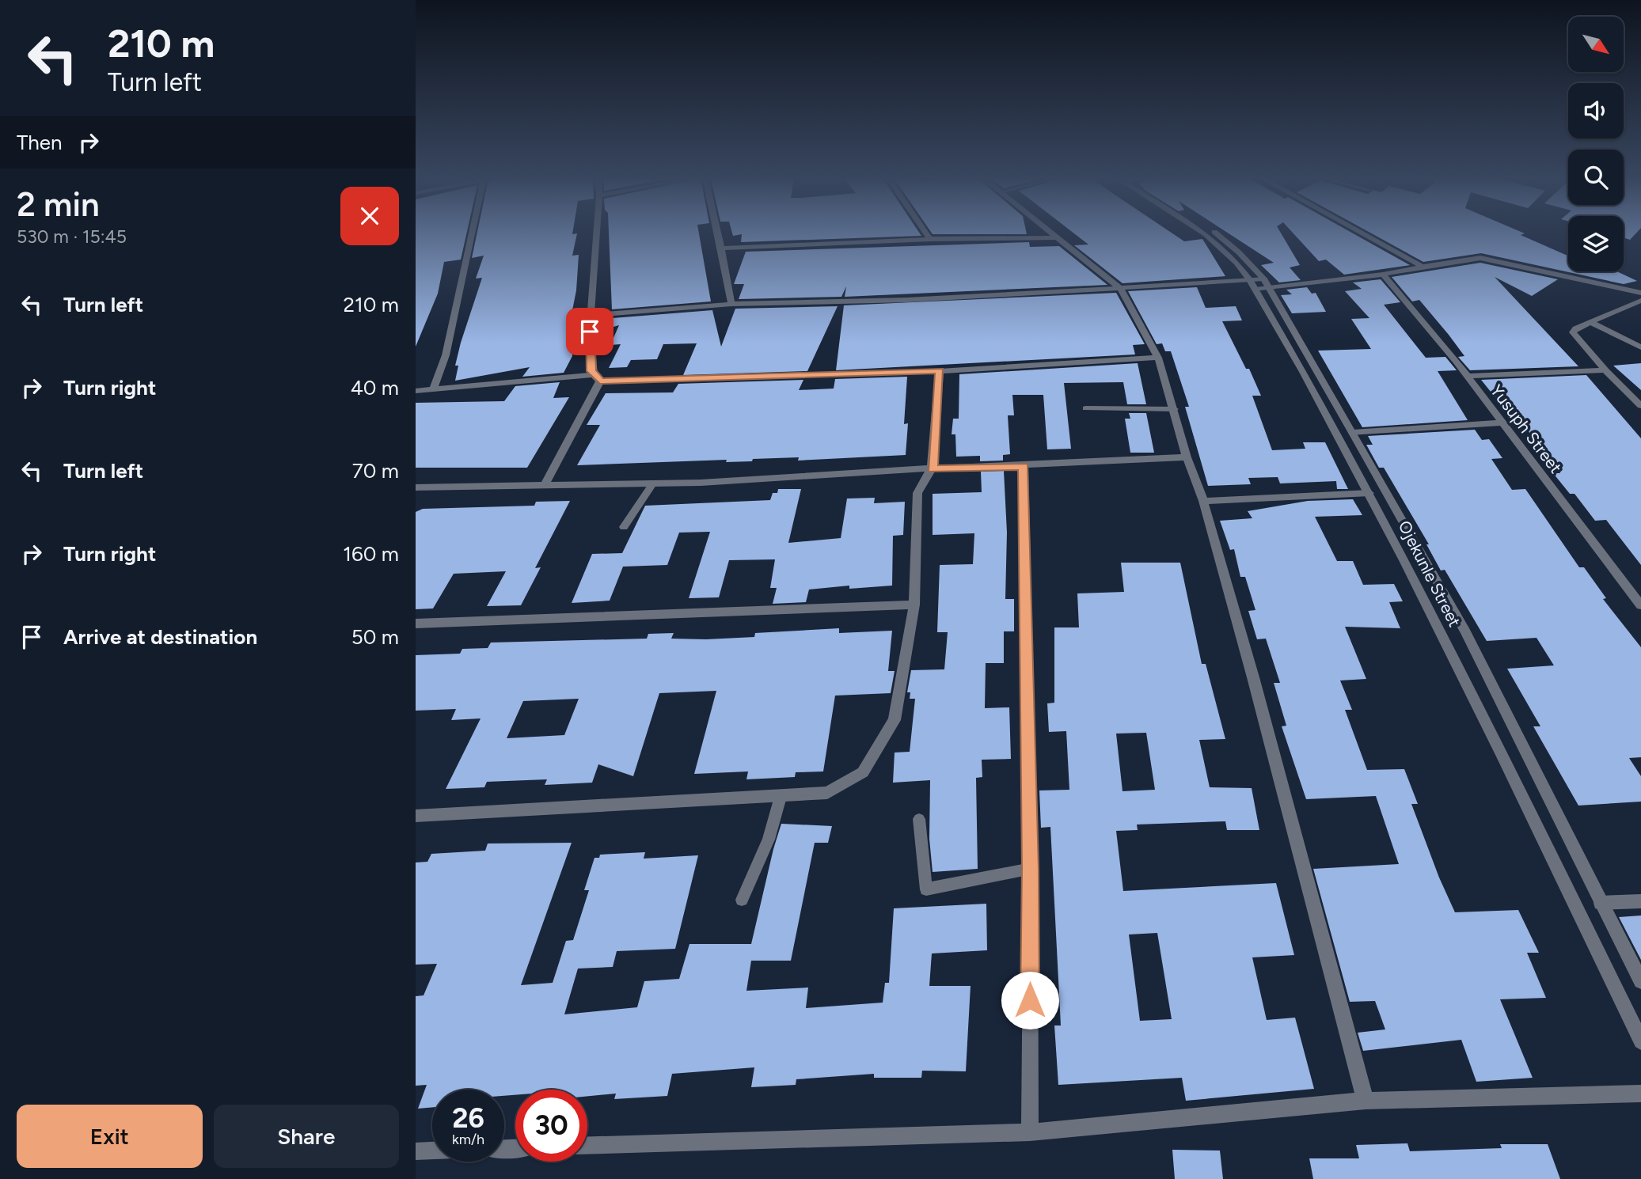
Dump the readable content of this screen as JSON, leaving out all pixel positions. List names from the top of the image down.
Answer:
{
  "streets": {
    "street": ["Yusuph Street", "Ojekunle Street"]
  },
  "north": "bottom right",
  "page": {
    "turn": ["210 m", "Turn left"],
    "then": "Then",
    "heading": ["2 min", "530 m · 15:45"],
    "list": [
      {
        "name": "Turn left",
        "value": "210 m"
      },
      {
        "name": "Turn right",
        "value": "40 m"
      },
      {
        "name": "Turn left",
        "value": "70 m"
      },
      {
        "name": "Turn right",
        "value": "160 m"
      },
      {
        "name": "Arrive at destination",
        "value": "50 m"
      }
    ],
    "speed": "26 km/h",
    "limit": "30",
    "buttons": ["Exit", "Share"]
  }
}
